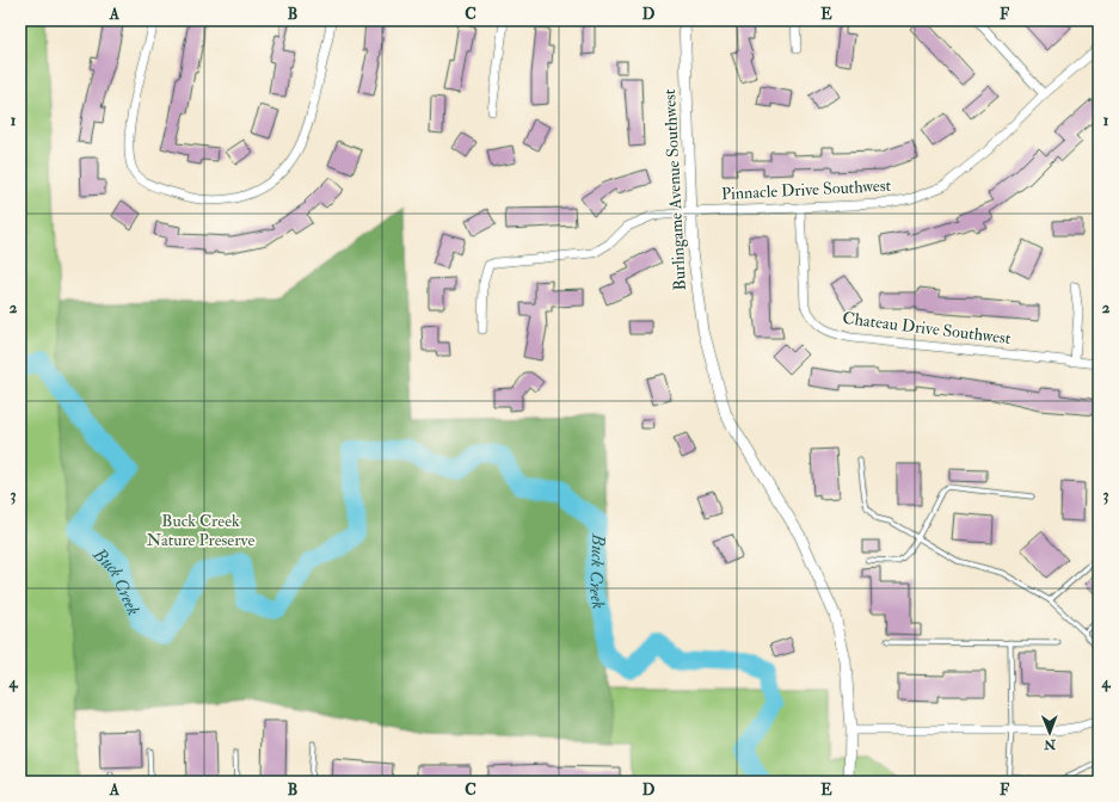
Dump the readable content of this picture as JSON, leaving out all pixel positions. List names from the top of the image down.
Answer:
{
  "streets": {
    "street": ["Burlingame Avenue Southwest", "Pinnacle Drive Southwest", "Chateau Drive Southwest"]
  },
  "crossings": [
    ["Burlingame Avenue Southwest", "Pinnacle Drive Southwest"],
    ["Pinnacle Drive Southwest", "Chateau Drive Southwest"]
  ],
  "water": ["Buck Creek"],
  "parks": ["Buck Creek Nature Preserve"],
  "north": "bottom",
  "grid": {
    "columns": [
      "A",
      "B",
      "C",
      "D",
      "E",
      "F"
    ],
    "rows": [
      "1",
      "2",
      "3",
      "4"
    ]
  }
}
